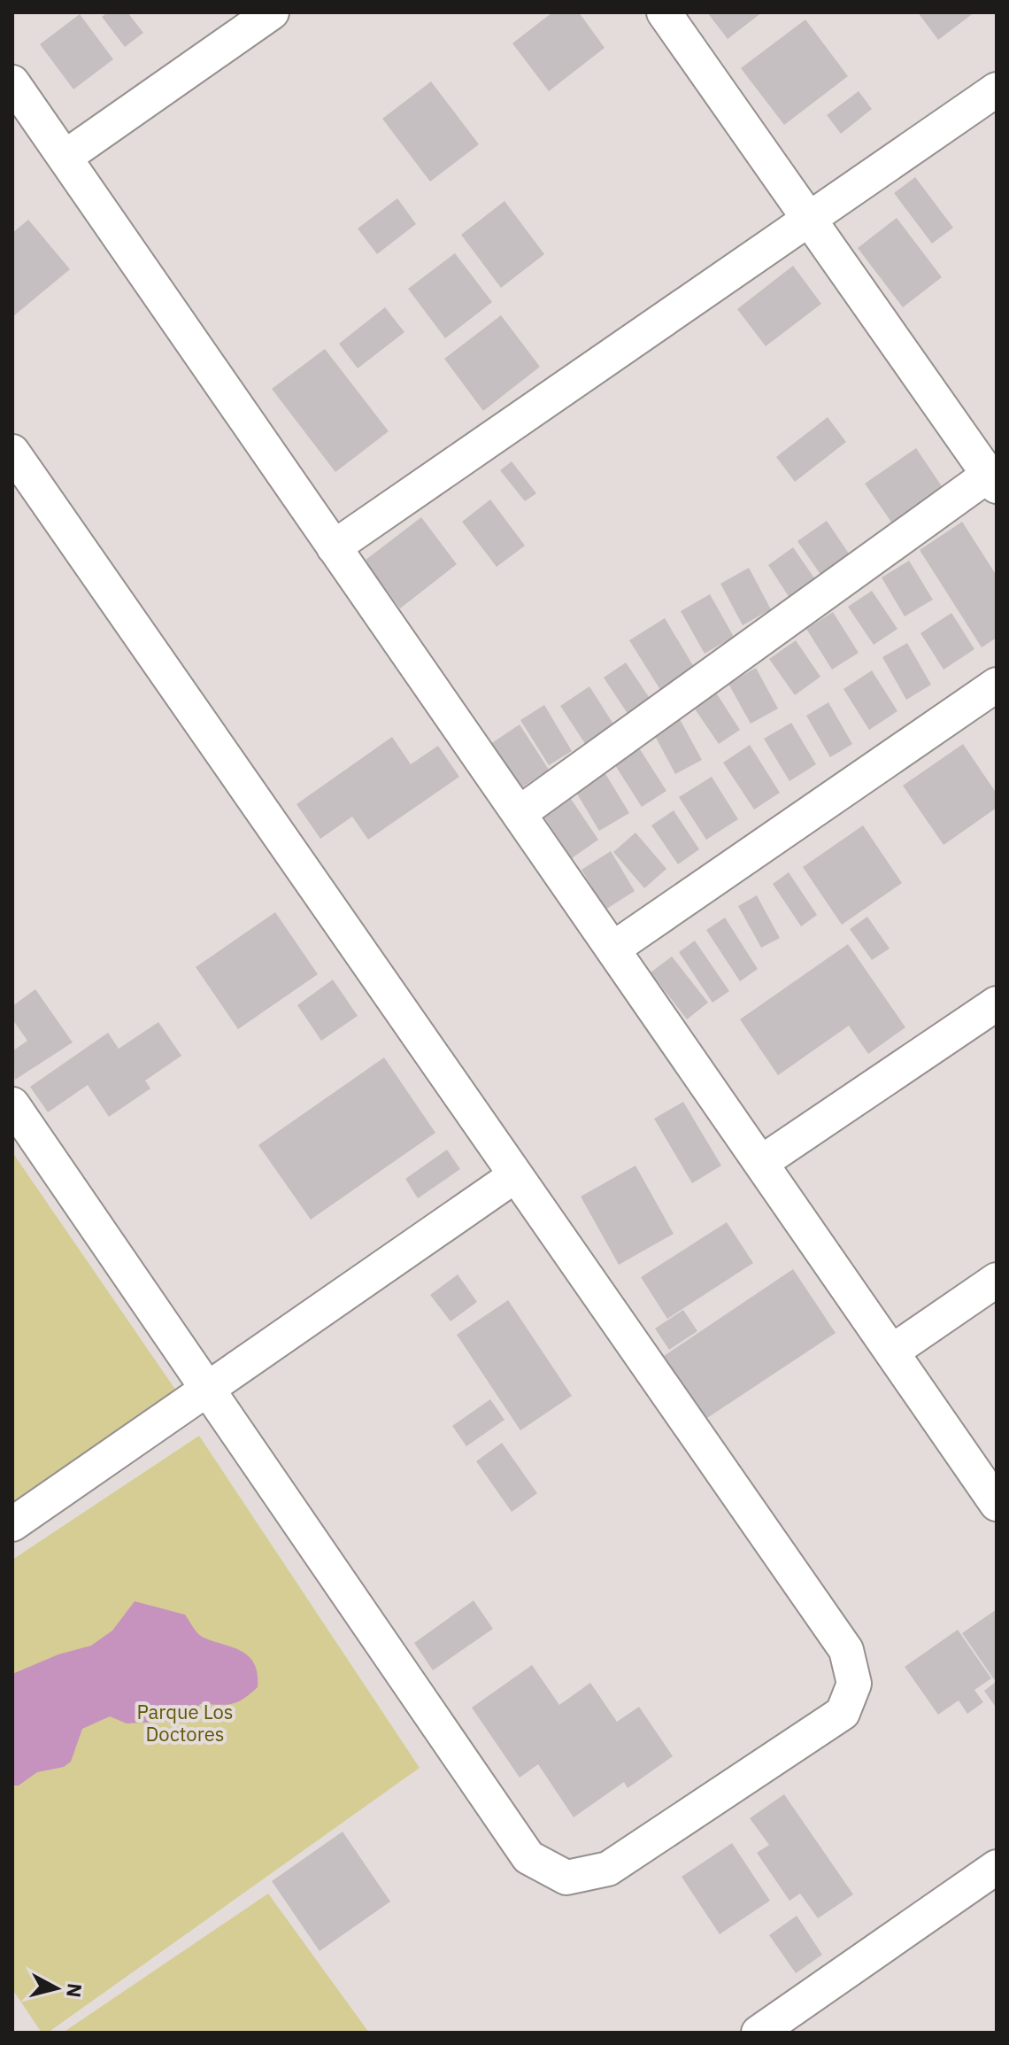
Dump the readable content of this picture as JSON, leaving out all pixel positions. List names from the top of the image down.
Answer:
{
  "parks": ["Parque Los Doctores"],
  "north": "right"
}
